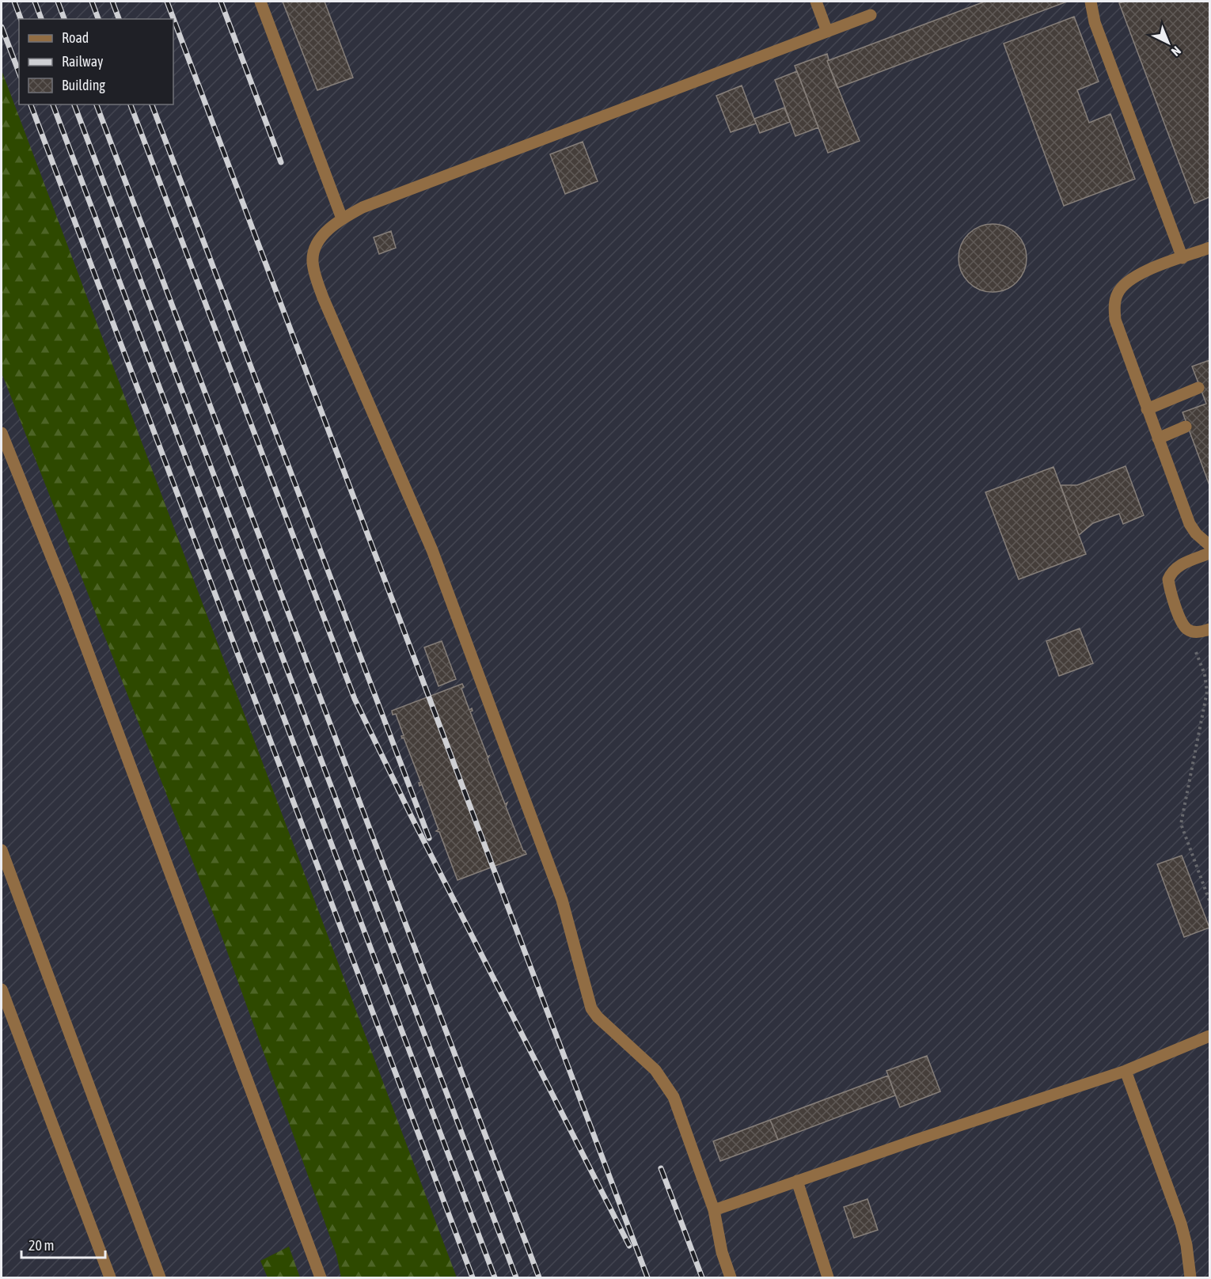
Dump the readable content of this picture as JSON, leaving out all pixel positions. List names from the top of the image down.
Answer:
{
  "legend": ["Road", "Railway", "Building"],
  "scale_bar": "20 m",
  "north": "bottom right"
}
